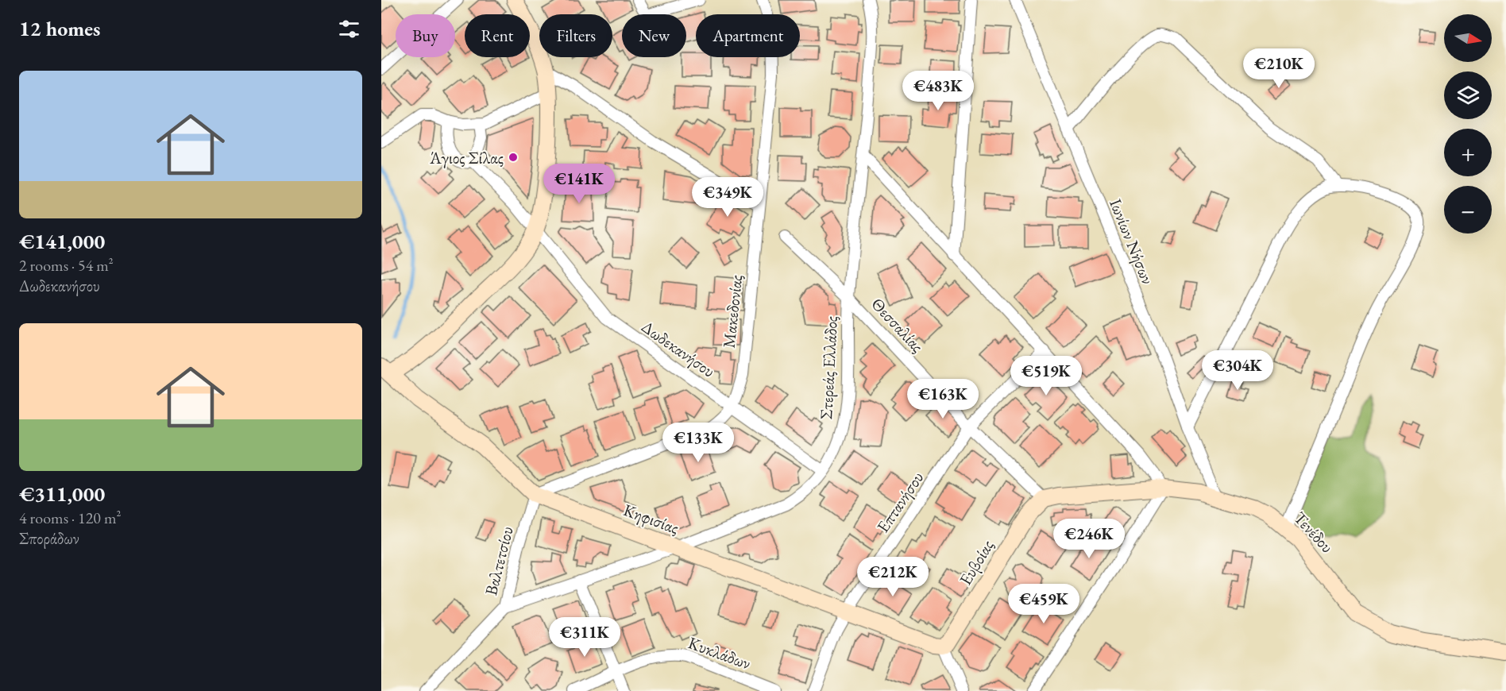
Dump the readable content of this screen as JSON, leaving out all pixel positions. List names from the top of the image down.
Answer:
{
  "streets": {
    "street": [
      "Ιωνίων Νήσων",
      "Μακεδονίας",
      "Θεσσαλίας",
      "Δωδεκανήσου",
      "Στερεάς Ελλάδος",
      "Επτανήσου",
      "Κηφισίας",
      "Τενέδου",
      "Βαλτετσίου",
      "Ευβοίας",
      "Κυκλάδων"
    ]
  },
  "crossings": [
    ["Ιωνίων Νήσων", "Τενέδου"],
    ["Μακεδονίας", "Δωδεκανήσου"],
    ["Μακεδονίας", "Κηφισίας"],
    ["Μακεδονίας", "Βαλτετσίου"],
    ["Θεσσαλίας", "Στερεάς Ελλάδος"],
    ["Θεσσαλίας", "Επτανήσου"],
    ["Θεσσαλίας", "Τενέδου"],
    ["Θεσσαλίας", "Ευβοίας"],
    ["Δωδεκανήσου", "Στερεάς Ελλάδος"],
    ["Στερεάς Ελλάδος", "Κηφισίας"],
    ["Στερεάς Ελλάδος", "Βαλτετσίου"],
    ["Επτανήσου", "Κηφισίας"],
    ["Κηφισίας", "Βαλτετσίου"],
    ["Κηφισίας", "Ευβοίας"],
    ["Τενέδου", "Ευβοίας"]
  ],
  "places": ["Άγιος Σίλας"],
  "north": "right",
  "page": {
    "heading": "12 homes",
    "map_buttons": ["+", "−"],
    "chip": [
      "Buy",
      "Rent",
      "Filters",
      "New",
      "Apartment"
    ],
    "price": [
      "€210K",
      "€483K",
      "€141K",
      "€349K",
      "€304K",
      "€519K",
      "€163K",
      "€133K",
      "€246K",
      "€212K",
      "€459K",
      "€311K"
    ],
    "list": [
      {
        "name": "€141,000",
        "note": "2 rooms · 54 m² · Δωδεκανήσου"
      },
      {
        "name": "€311,000",
        "note": "4 rooms · 120 m² · Σποράδων"
      }
    ]
  }
}
